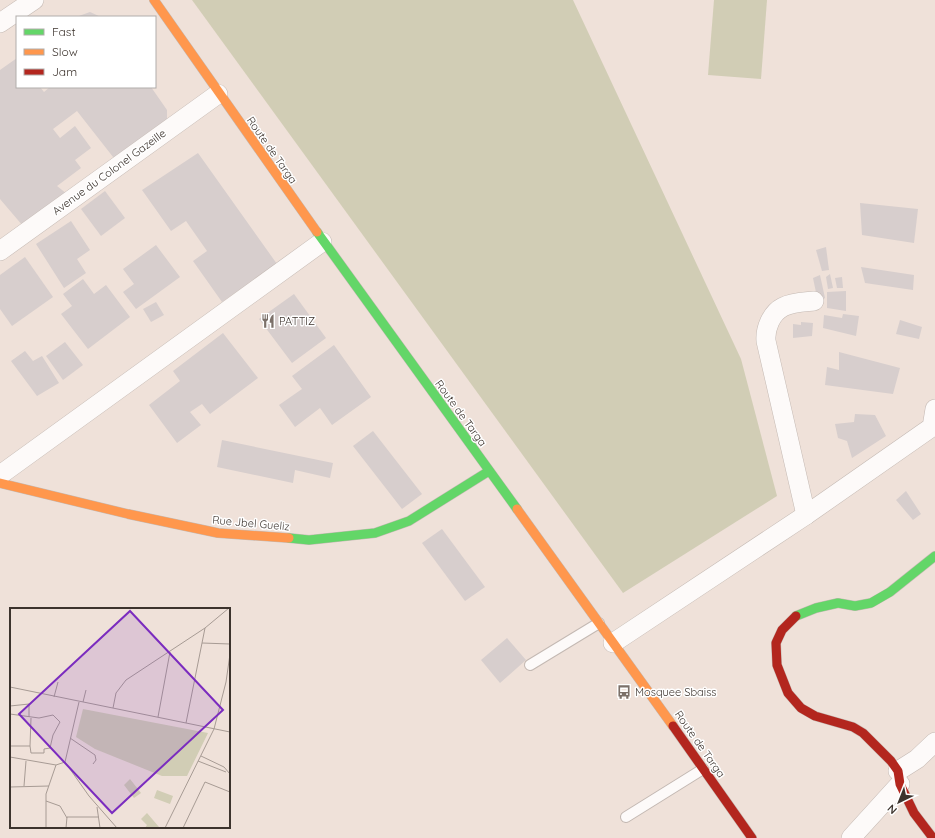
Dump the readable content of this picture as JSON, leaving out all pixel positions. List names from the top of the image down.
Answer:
{
  "streets": {
    "main road": ["Route de Targa", "Rue Jbel Gueliz"],
    "street": ["Avenue du Colonel Gazeille"]
  },
  "crossings": [
    ["Route de Targa", "Avenue du Colonel Gazeille"],
    ["Route de Targa", "Rue Jbel Gueliz"]
  ],
  "places": {
    "restaurant": ["PATTIZ"],
    "bus stop": ["Mosquee Sbaiss"]
  },
  "legend": ["Fast", "Slow", "Jam"],
  "north": "bottom left"
}
